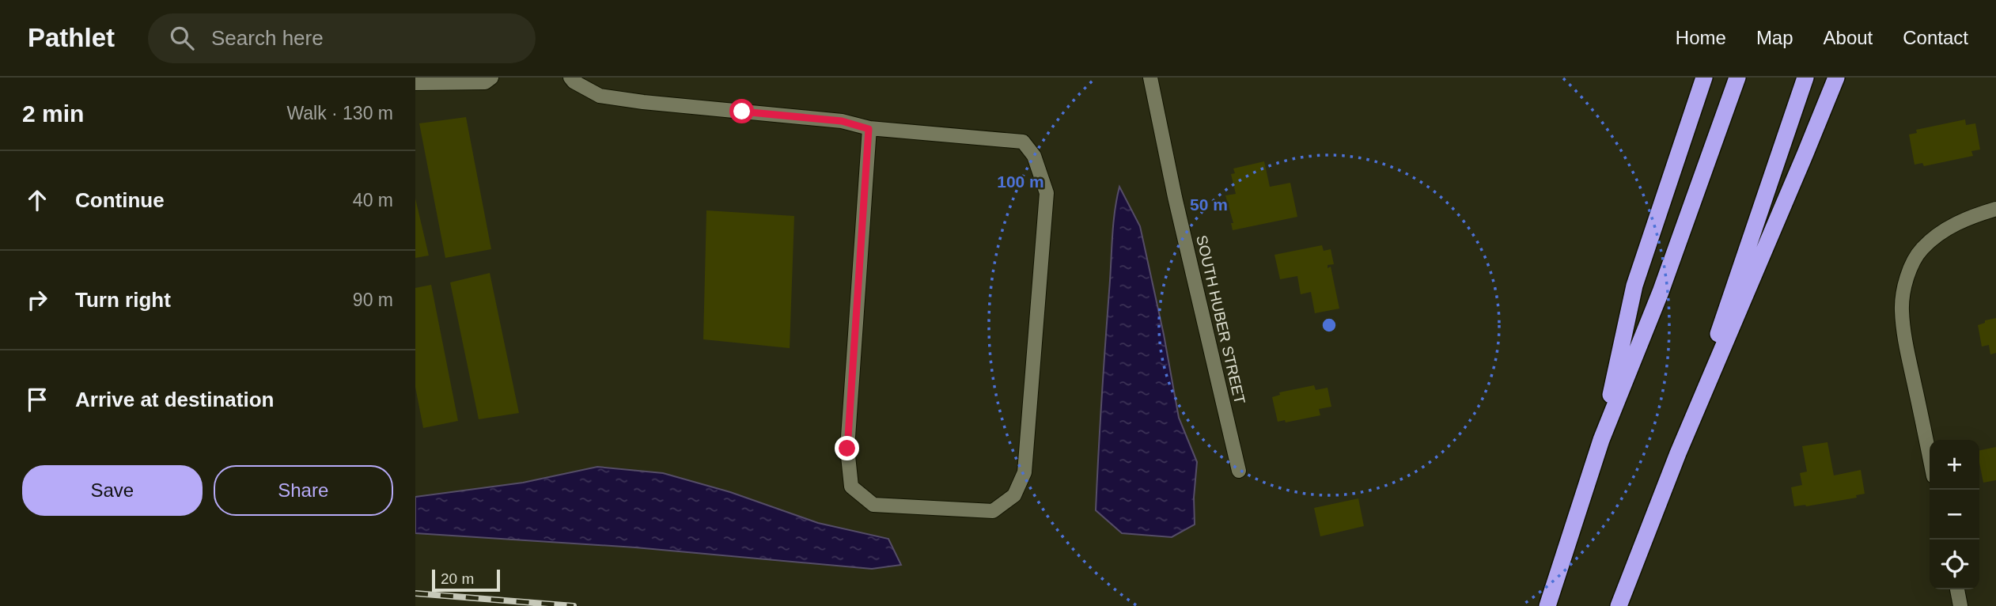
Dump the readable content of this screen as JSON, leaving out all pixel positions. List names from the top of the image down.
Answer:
{
  "streets": {
    "street": ["SOUTH HUBER STREET"]
  },
  "scale_bar": "20 m",
  "page": {
    "header": "Pathlet",
    "search": "Search here",
    "nav": [
      "Home",
      "Map",
      "About",
      "Contact"
    ],
    "heading": ["2 min", "Walk · 130 m"],
    "list": [
      ["Continue", "40 m"],
      ["Turn right", "90 m"],
      "Arrive at destination"
    ],
    "map_buttons": ["+", "−"],
    "buttons": ["Save", "Share"],
    "scale": "20 m"
  },
  "rings": ["100 m", "50 m"]
}
